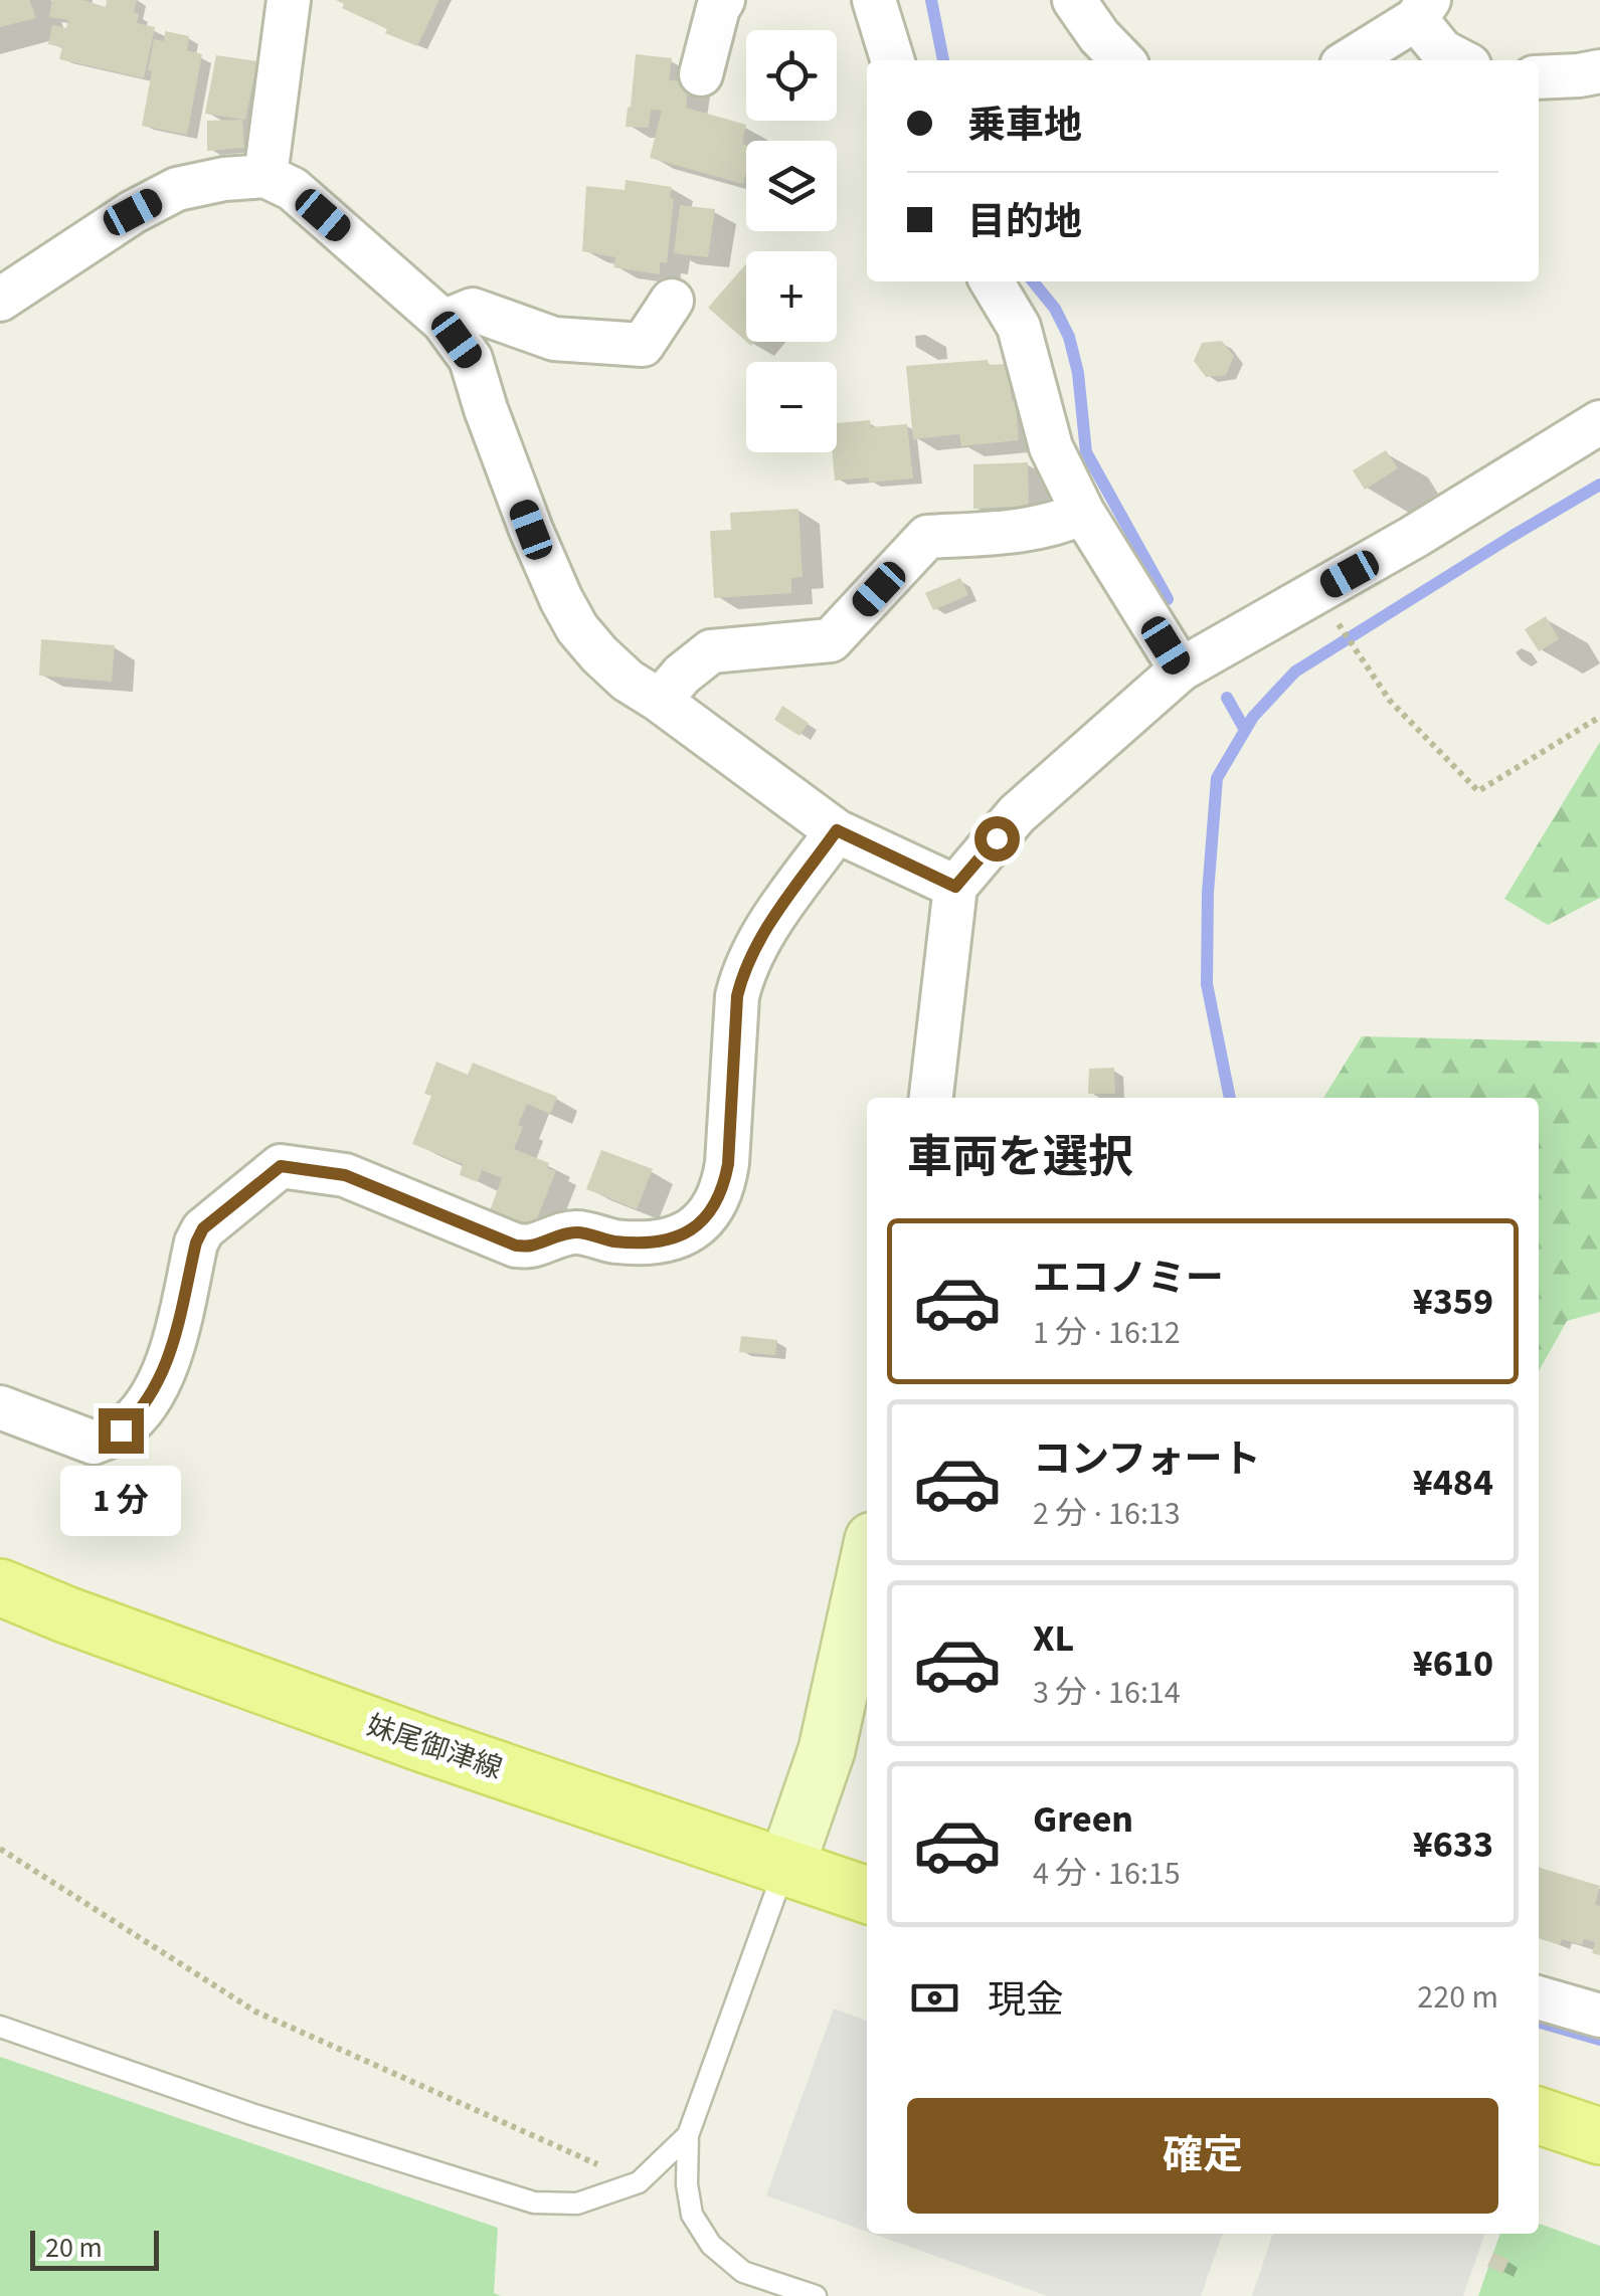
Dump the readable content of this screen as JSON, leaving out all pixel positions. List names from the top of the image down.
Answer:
{
  "streets": {
    "main road": ["妹尾御津線"]
  },
  "scale_bar": "20 m",
  "page": {
    "map_buttons": ["+", "−"],
    "banner": ["乗車地", "目的地"],
    "heading": "車両を選択",
    "list": [
      {
        "name": "エコノミー",
        "note": "1 分 · 16:12",
        "value": "¥359"
      },
      {
        "name": "コンフォート",
        "note": "2 分 · 16:13",
        "value": "¥484"
      },
      {
        "name": "XL",
        "note": "3 分 · 16:14",
        "value": "¥610"
      },
      {
        "name": "Green",
        "note": "4 分 · 16:15",
        "value": "¥633"
      }
    ],
    "bubble": "1 分",
    "pay": ["現金", "220 m"],
    "buttons": "確定",
    "scale": "20 m"
  }
}
